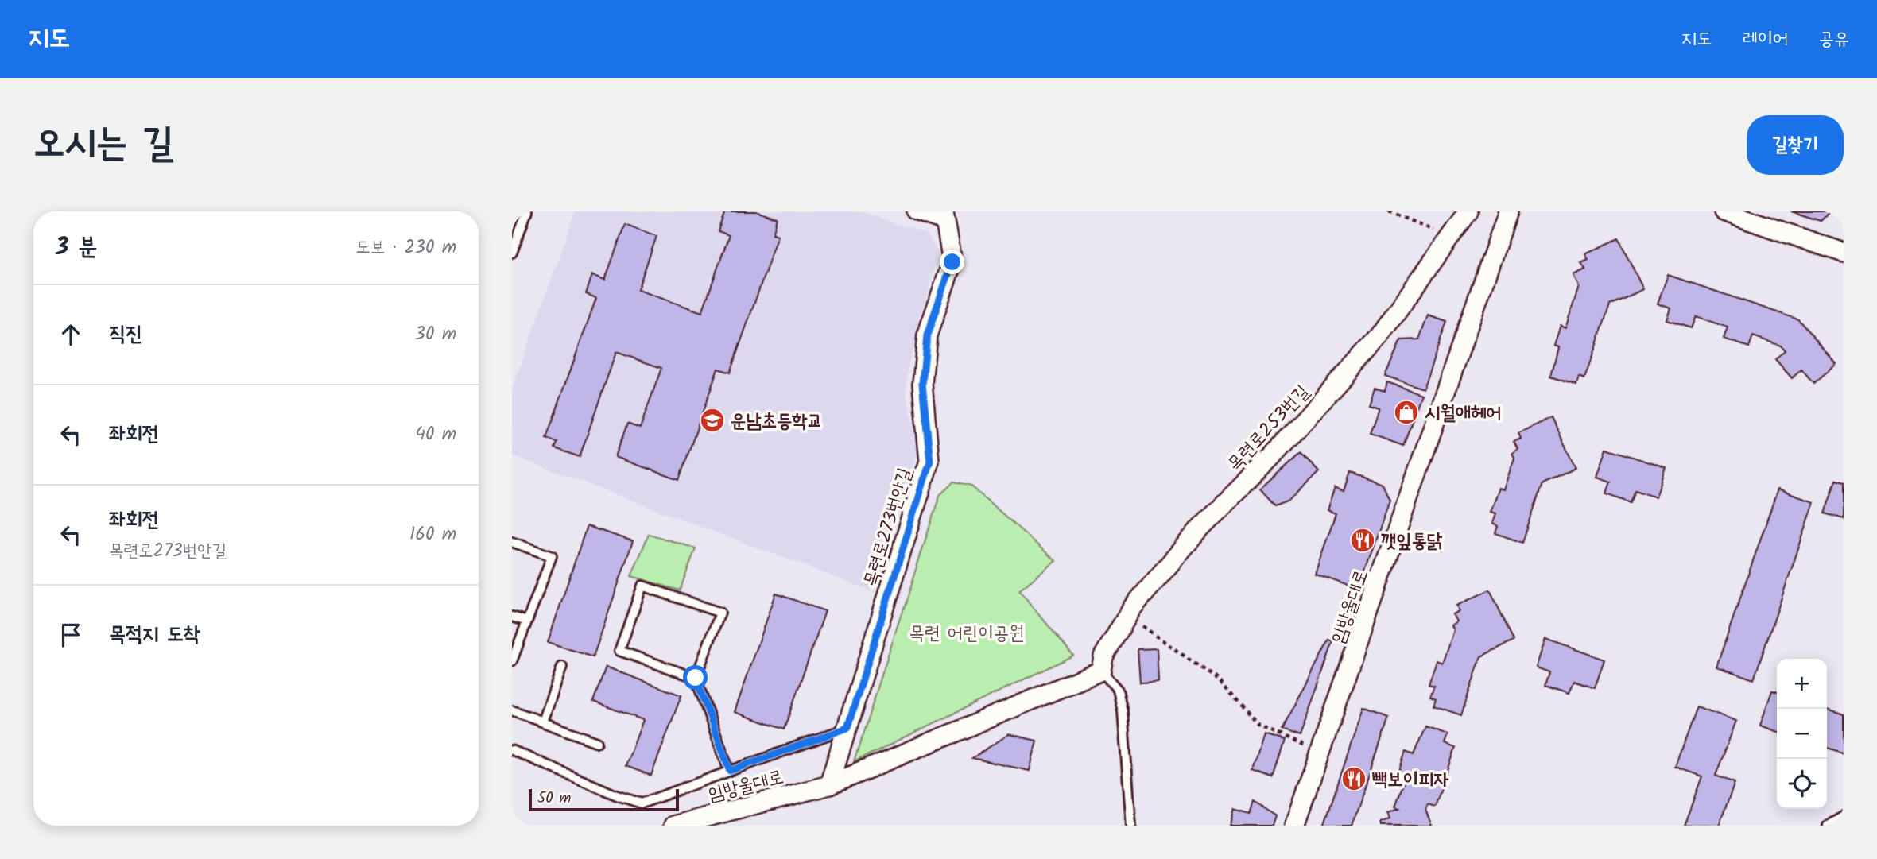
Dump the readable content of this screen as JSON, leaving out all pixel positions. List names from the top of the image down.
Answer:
{
  "streets": {
    "street": ["목련로253번길", "목련로273번안길", "임방울대로"]
  },
  "crossings": [
    ["목련로253번길", "임방울대로"],
    ["목련로273번안길", "임방울대로"]
  ],
  "parks": ["목련 어린이공원"],
  "places": {
    "shop": ["시월애헤어"],
    "school or university": ["운남초등학교"],
    "restaurant": ["깻잎통닭", "빽보이피자"]
  },
  "scale_bar": "50 m",
  "page": {
    "header": "지도",
    "nav": ["지도", "레이어", "공유"],
    "title": "오시는 길",
    "buttons": "길찾기",
    "heading": ["3 분", "도보 · 230 m"],
    "list": [
      ["직진", "30 m"],
      ["좌회전", "40 m"],
      ["좌회전", "목련로273번안길", "160 m"],
      "목적지 도착"
    ],
    "map_buttons": ["+", "−"],
    "scale": "50 m"
  }
}
